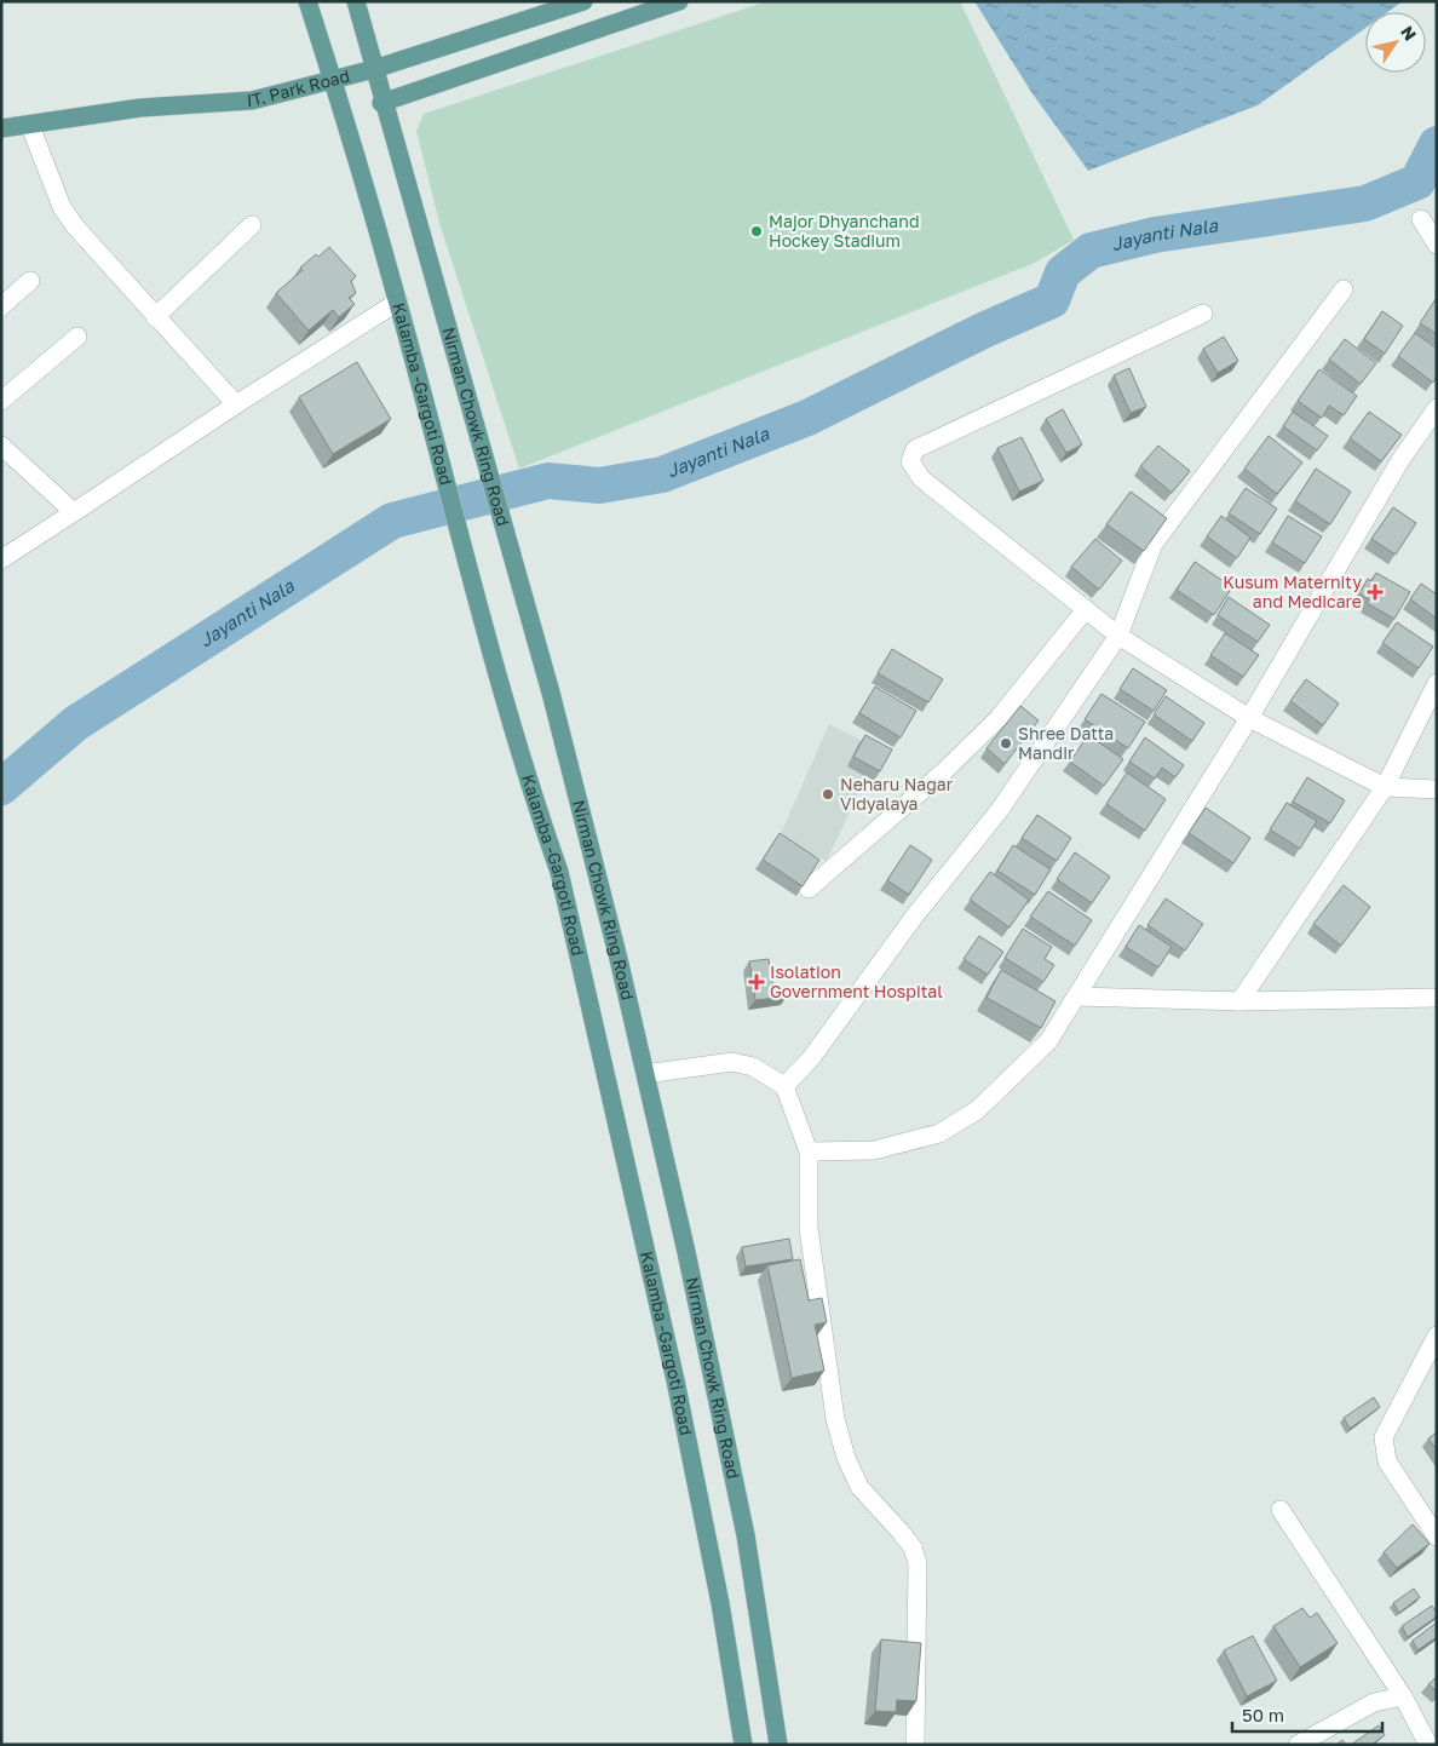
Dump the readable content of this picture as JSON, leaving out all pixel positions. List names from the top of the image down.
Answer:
{
  "streets": {
    "main road": ["IT. Park Road", "Kalamba -Gargoti Road", "Nirman Chowk Ring Road"]
  },
  "crossings": [
    ["IT. Park Road", "Kalamba -Gargoti Road"],
    ["IT. Park Road", "Nirman Chowk Ring Road"]
  ],
  "water": ["Jayanti Nala"],
  "places": {
    "other": ["Major Dhyanchand Hockey Stadium", "Shree Datta Mandir", "Neharu Nagar Vidyalaya"],
    "health": ["Kusum Maternity and Medicare", "Isolation Government Hospital"]
  },
  "scale_bar": "50 m",
  "north": "top right"
}
